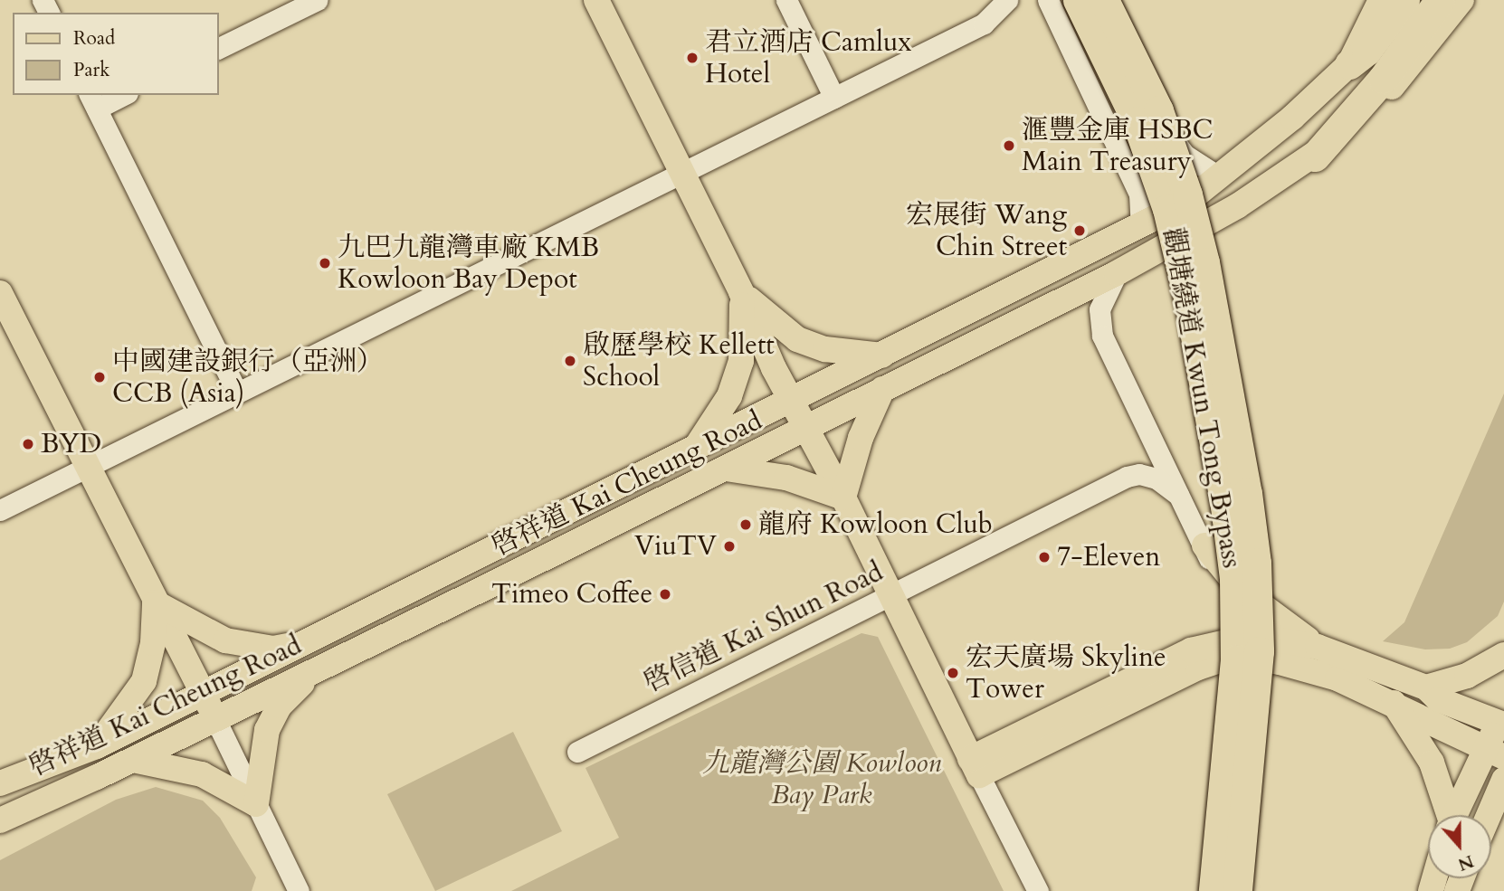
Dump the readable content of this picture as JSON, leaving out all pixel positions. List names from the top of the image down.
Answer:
{
  "streets": {
    "highway": ["觀塘繞道 Kwun Tong Bypass"],
    "main road": ["啓祥道 Kai Cheung Road"],
    "street": ["啓信道 Kai Shun Road"]
  },
  "parks": ["九龍灣公園 Kowloon Bay Park"],
  "places": [
    "君立酒店 Camlux Hotel",
    "滙豐金庫 HSBC Main Treasury",
    "宏展街 Wang Chin Street",
    "九巴九龍灣車廠 KMB Kowloon Bay Depot",
    "啟歷學校 Kellett School",
    "中國建設銀行（亞洲） CCB (Asia)",
    "BYD",
    "龍府 Kowloon Club",
    "ViuTV",
    "7-Eleven",
    "Timeo Coffee",
    "宏天廣場 Skyline Tower"
  ],
  "legend": ["Road", "Park"],
  "north": "bottom"
}
